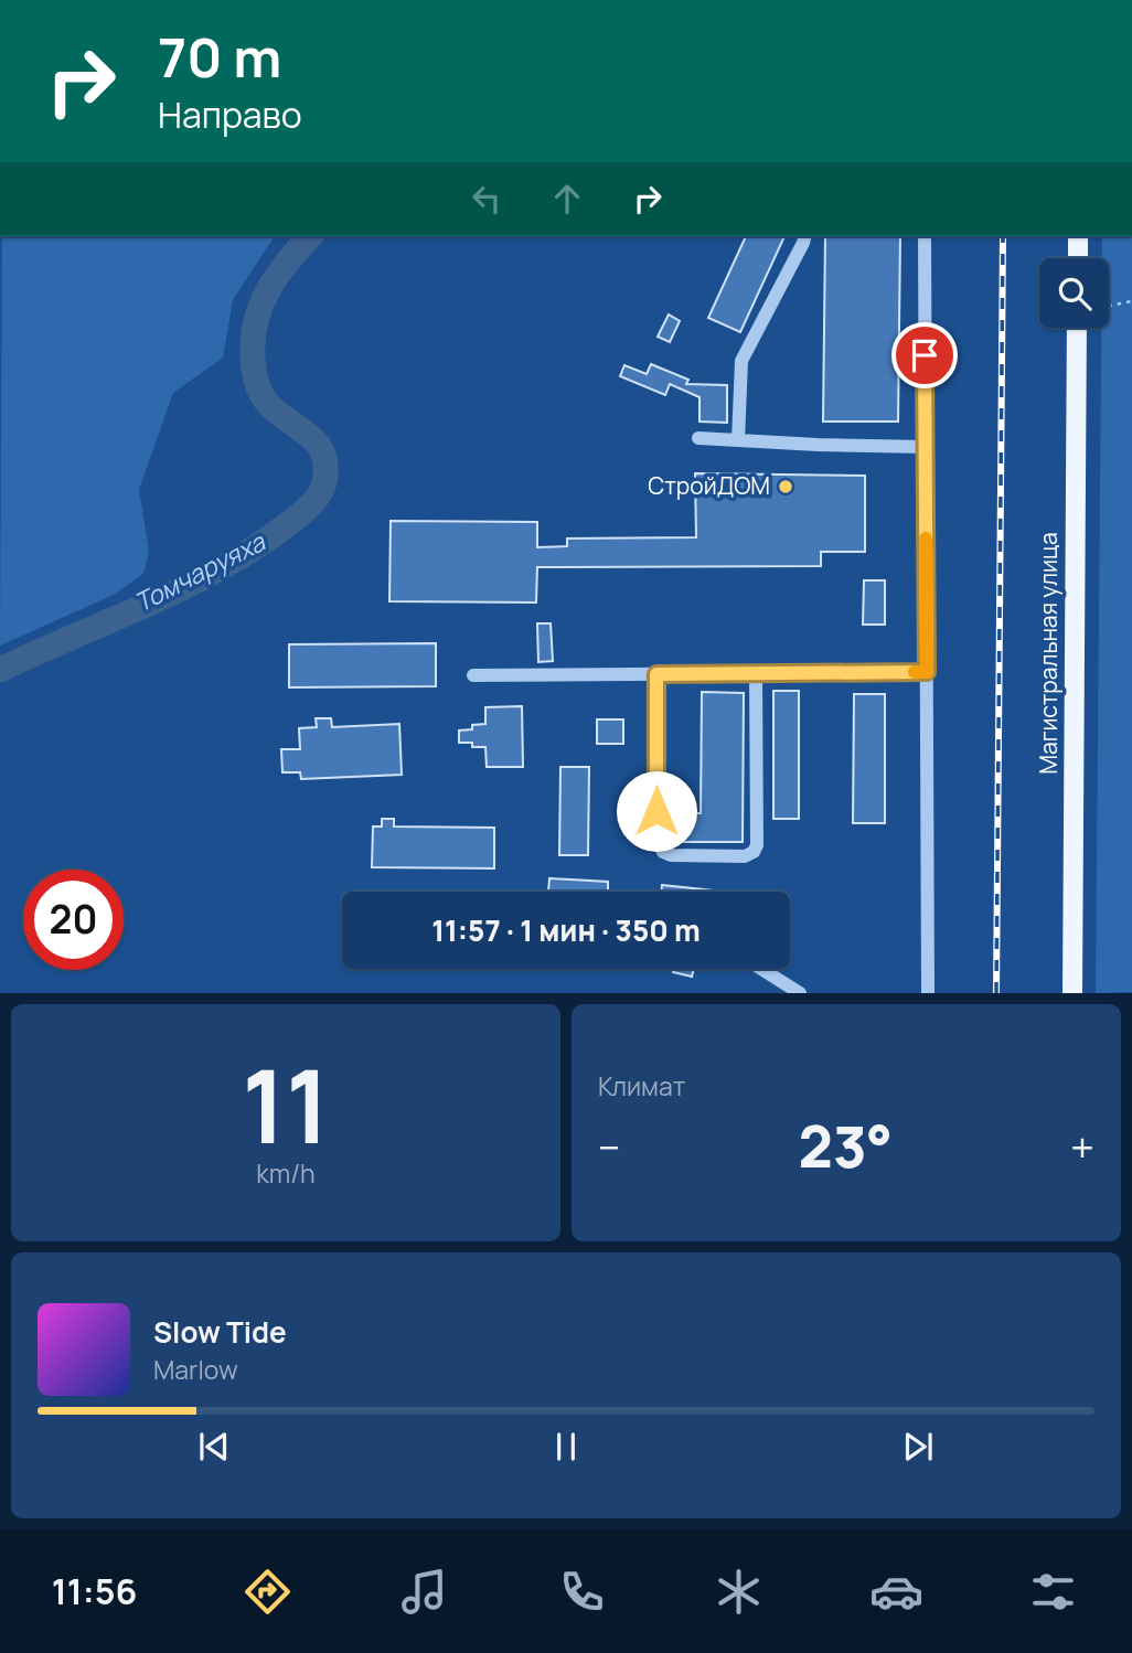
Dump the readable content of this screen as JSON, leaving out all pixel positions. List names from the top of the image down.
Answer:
{
  "streets": {
    "main road": ["Магистральная улица"]
  },
  "water": ["Томчаруяха"],
  "places": ["СтройДОМ"],
  "page": {
    "turn": ["70 m", "Направо"],
    "limit": "20",
    "trip": "11:57 · 1 мин · 350 m",
    "tile": [
      ["11", "km/h"],
      "Климат"
    ],
    "heat": ["−", "23°", "+"],
    "song": ["Slow Tide", "Marlow"],
    "tabs": "11:56"
  }
}
